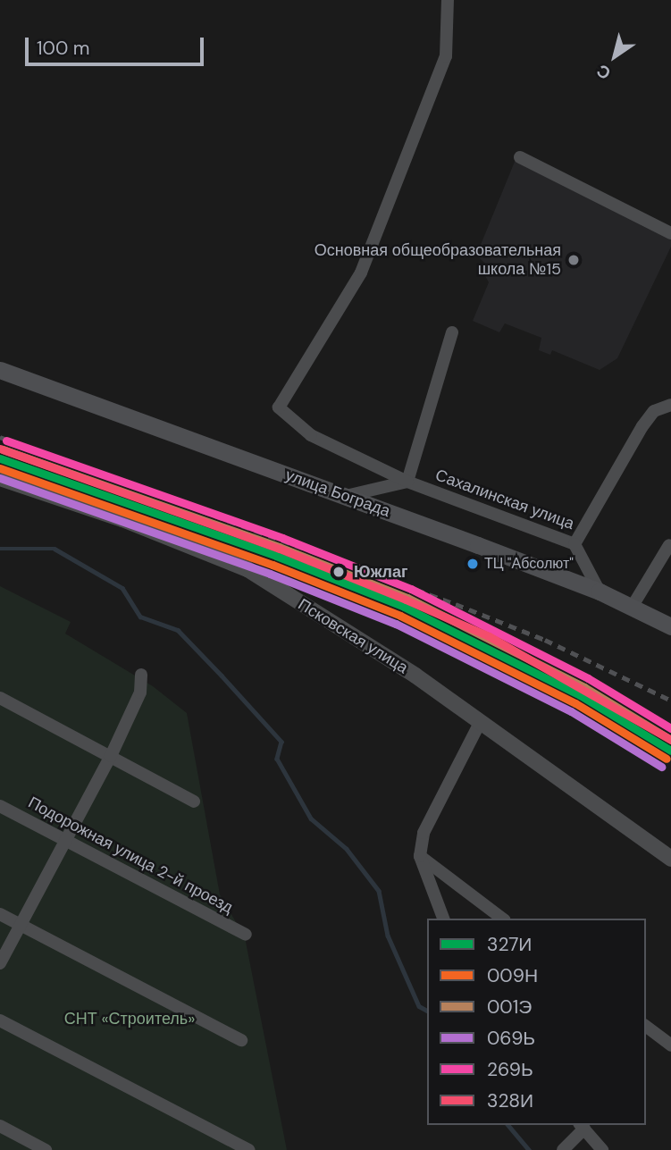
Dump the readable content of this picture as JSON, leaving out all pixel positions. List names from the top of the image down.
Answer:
{
  "streets": {
    "main road": ["улица Бограда"],
    "street": ["Сахалинская улица", "Псковская улица", "Подорожная улица 2-й проезд"]
  },
  "parks": ["СНТ «Строитель»"],
  "places": ["Основная общеобразовательная школа №15", "ТЦ \"Абсолют\"", "Южлаг"],
  "lines": [
    "transit line 269Ь",
    "transit line 328И",
    "transit line 001Э",
    "transit line 327И",
    "transit line 009Н",
    "transit line 069Ь"
  ],
  "legend": [
    "327И",
    "009Н",
    "001Э",
    "069Ь",
    "269Ь",
    "328И"
  ],
  "scale_bar": "100 m",
  "north": "bottom left"
}
